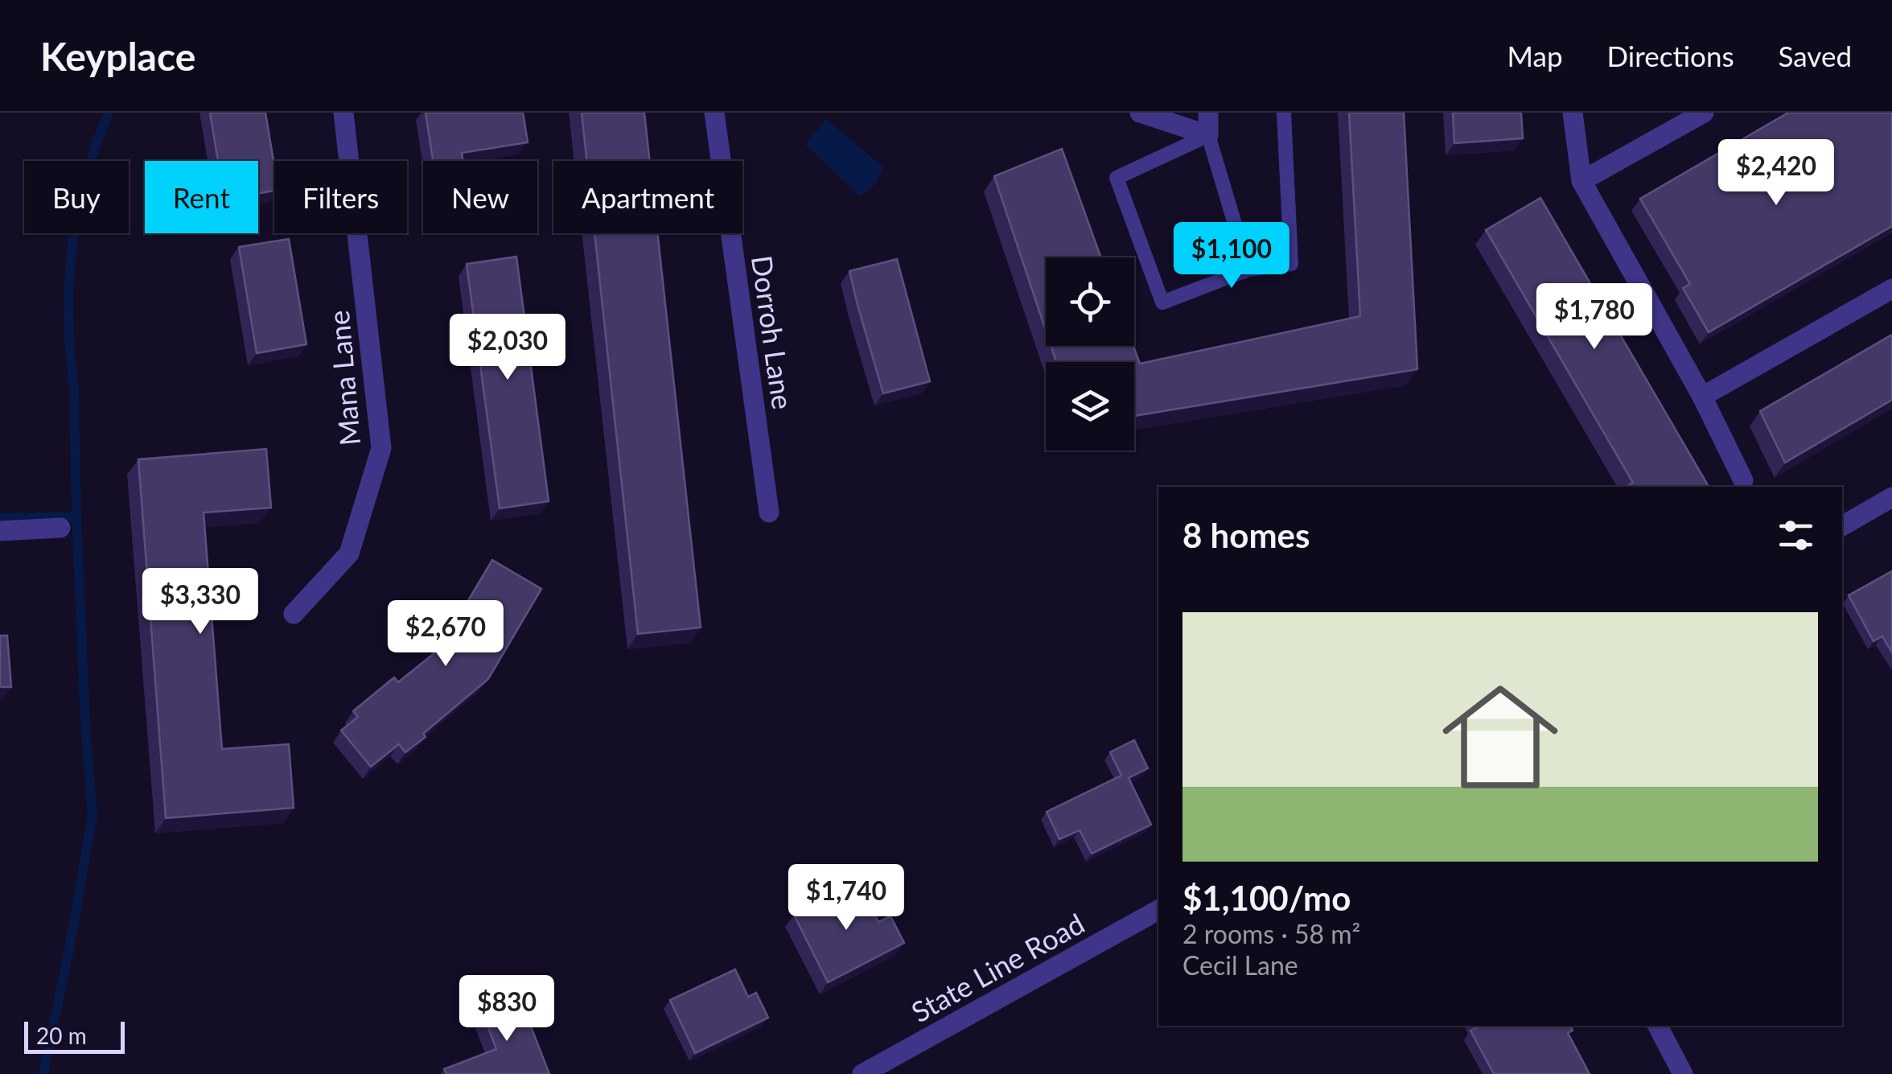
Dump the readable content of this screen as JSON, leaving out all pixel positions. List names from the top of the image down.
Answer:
{
  "streets": {
    "street": ["Dorroh Lane", "Mana Lane", "State Line Road"]
  },
  "scale_bar": "20 m",
  "page": {
    "header": "Keyplace",
    "nav": ["Map", "Directions", "Saved"],
    "price": [
      "$2,420",
      "$1,100",
      "$1,780",
      "$2,030",
      "$3,330",
      "$2,670",
      "$1,740",
      "$830"
    ],
    "chip": [
      "Buy",
      "Rent",
      "Filters",
      "New",
      "Apartment"
    ],
    "heading": "8 homes",
    "list": [
      {
        "name": "$1,100/mo",
        "note": "2 rooms · 58 m² · Cecil Lane"
      }
    ],
    "scale": "20 m"
  }
}
